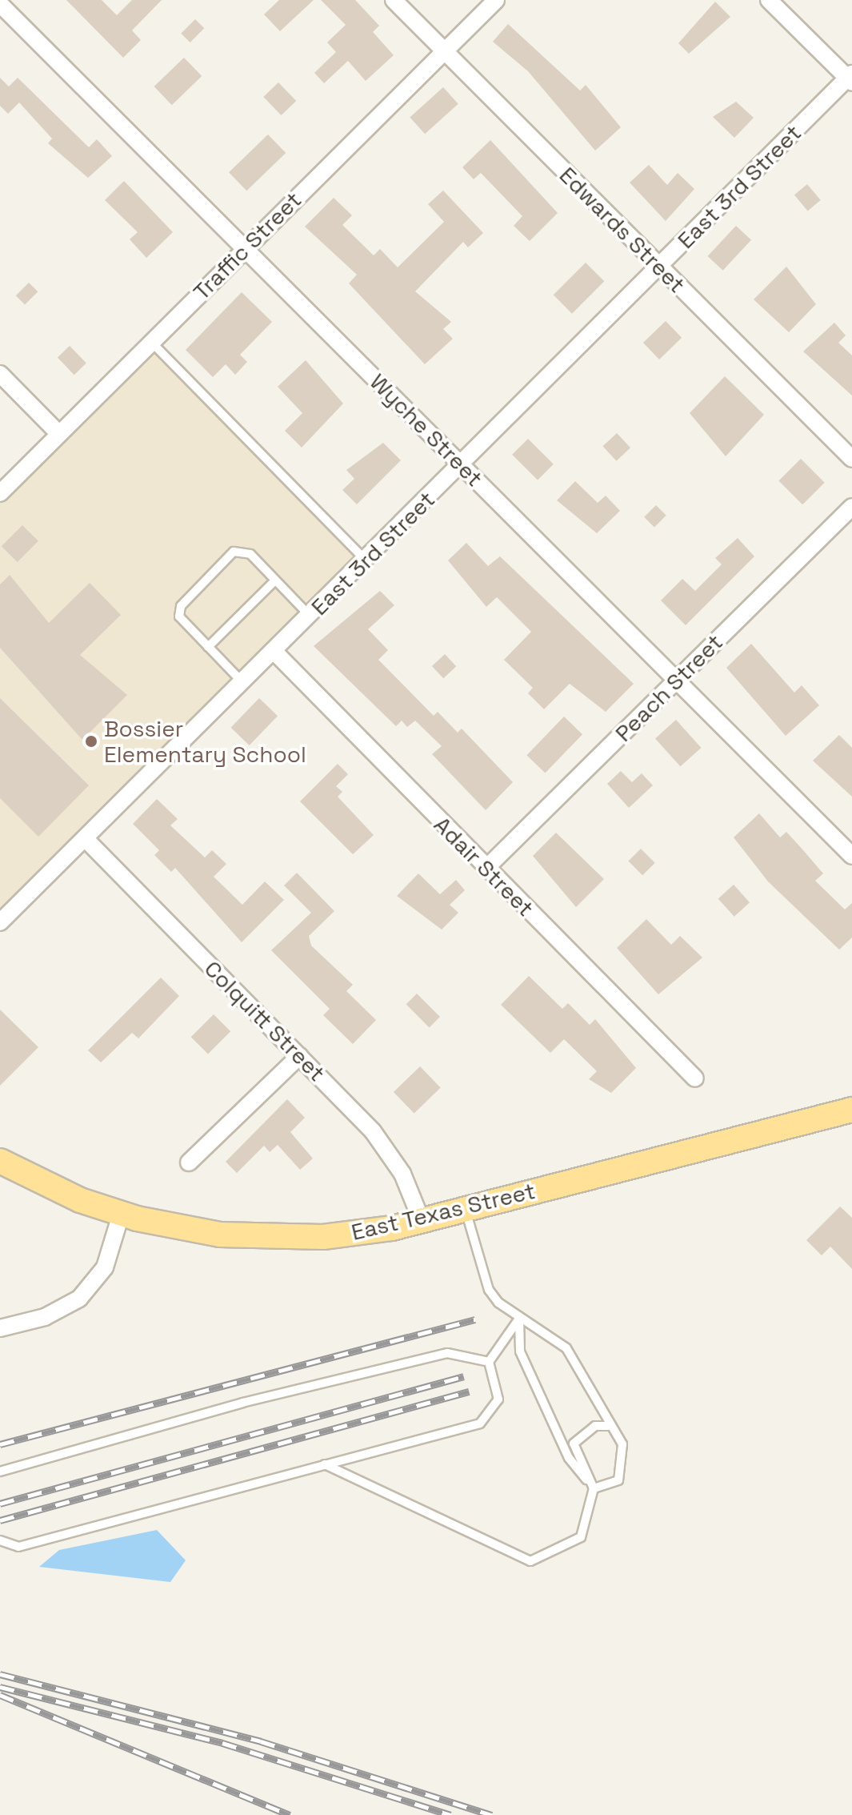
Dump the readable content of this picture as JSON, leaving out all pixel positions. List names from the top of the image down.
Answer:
{
  "streets": {
    "main road": ["East Texas Street"],
    "street": [
      "East 3rd Street",
      "Edwards Street",
      "Traffic Street",
      "Wyche Street",
      "Peach Street",
      "Adair Street",
      "Colquitt Street"
    ]
  },
  "crossings": [
    ["East 3rd Street", "Edwards Street"],
    ["East 3rd Street", "Wyche Street"],
    ["East 3rd Street", "Adair Street"],
    ["East 3rd Street", "Colquitt Street"],
    ["Edwards Street", "Traffic Street"],
    ["Traffic Street", "Wyche Street"],
    ["Wyche Street", "Peach Street"],
    ["Peach Street", "Adair Street"],
    ["Colquitt Street", "East Texas Street"]
  ],
  "places": ["Bossier Elementary School"]
}
